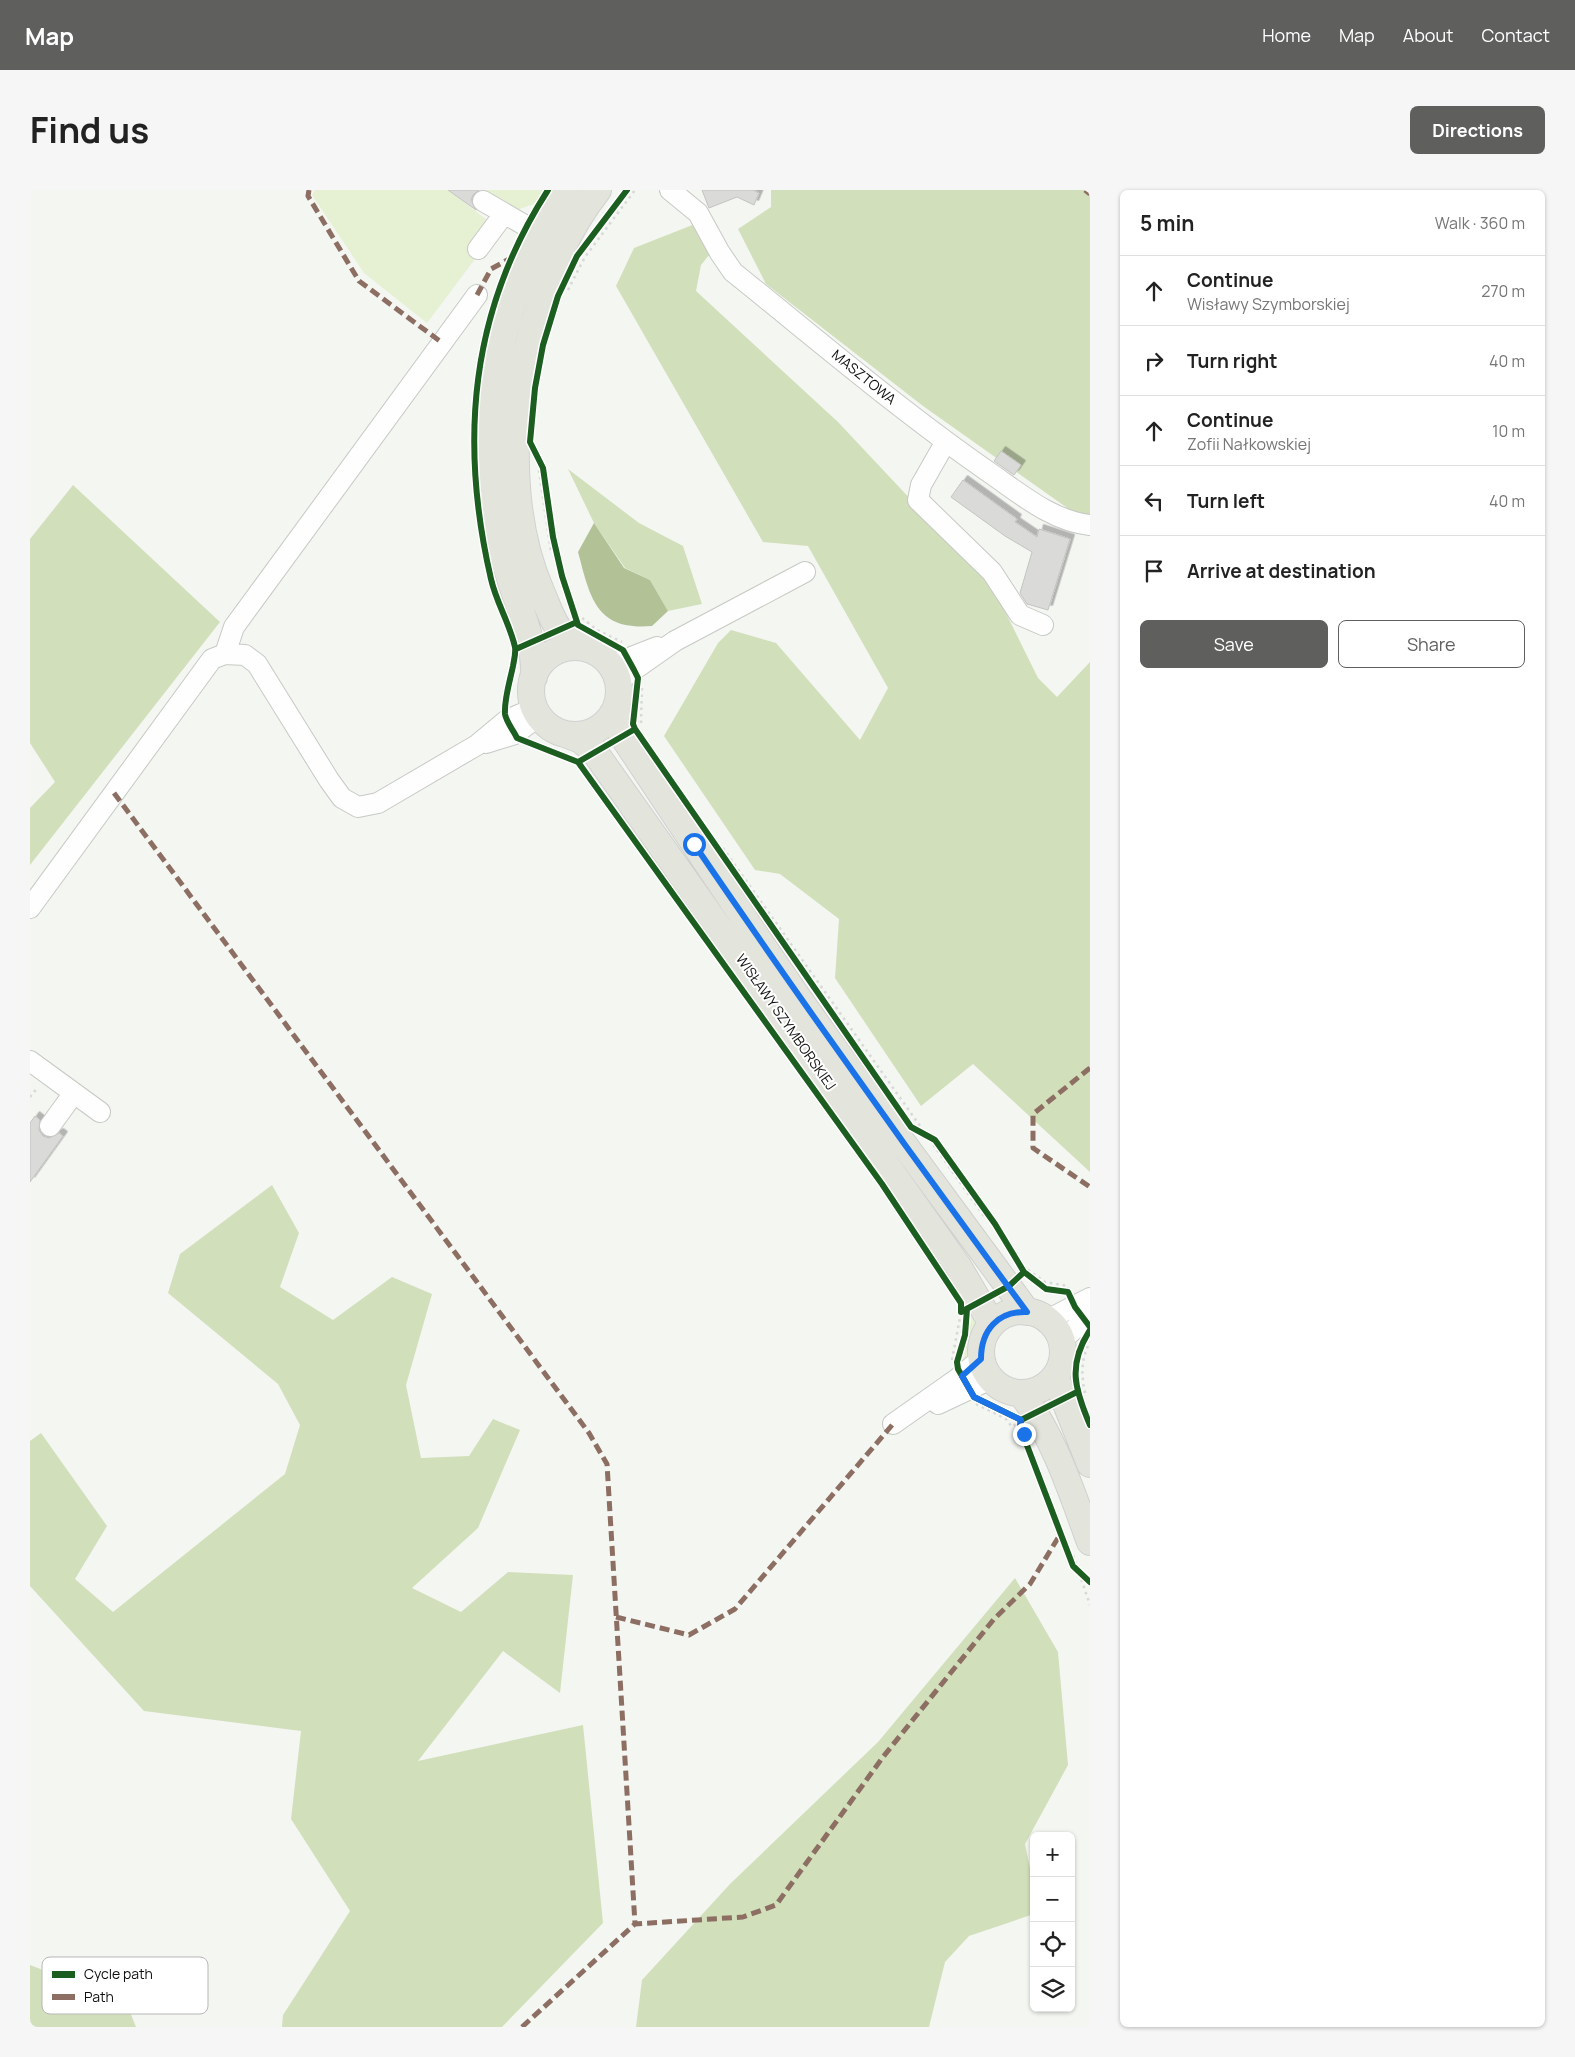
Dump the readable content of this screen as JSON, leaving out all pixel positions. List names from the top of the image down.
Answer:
{
  "streets": {
    "main road": ["WISŁAWY SZYMBORSKIEJ"],
    "street": ["MASZTOWA"]
  },
  "legend": ["Cycle path", "Path"],
  "page": {
    "header": "Map",
    "nav": [
      "Home",
      "Map",
      "About",
      "Contact"
    ],
    "title": "Find us",
    "buttons": [
      "Directions",
      ["Save", "Share"]
    ],
    "heading": ["5 min", "Walk · 360 m"],
    "list": [
      ["Continue", "Wisławy Szymborskiej", "270 m"],
      ["Turn right", "40 m"],
      ["Continue", "Zofii Nałkowskiej", "10 m"],
      ["Turn left", "40 m"],
      "Arrive at destination"
    ],
    "map_buttons": ["+", "−"]
  }
}
